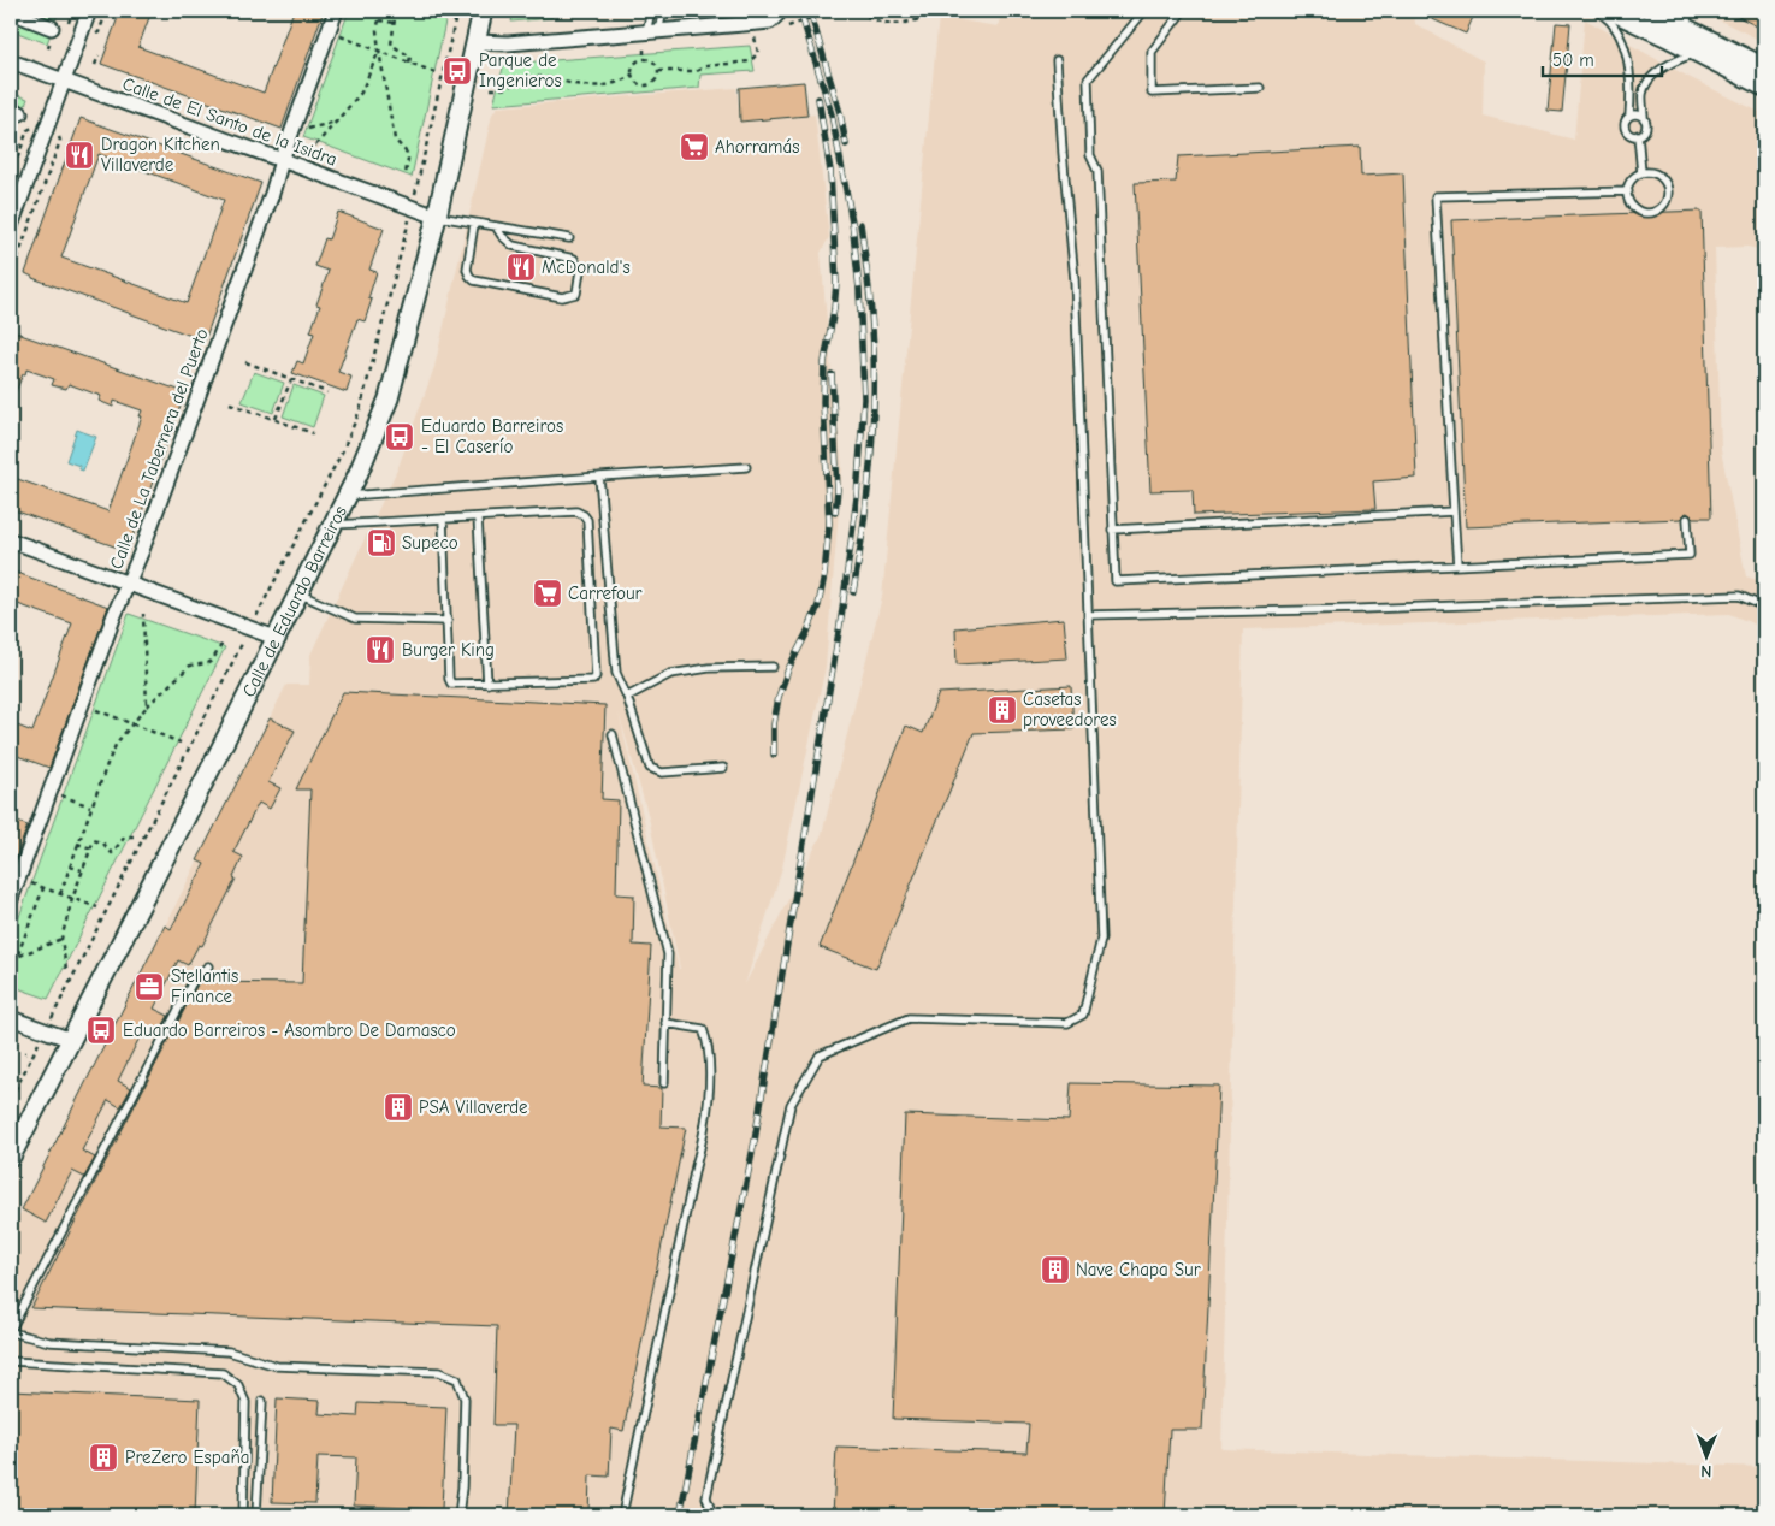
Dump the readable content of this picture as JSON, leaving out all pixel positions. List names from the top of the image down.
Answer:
{
  "streets": {
    "street": ["Calle de El Santo de la Isidra", "Calle de La Tabernera del Puerto", "Calle de Eduardo Barreiros"]
  },
  "crossings": [
    ["Calle de El Santo de la Isidra", "Calle de La Tabernera del Puerto"],
    ["Calle de El Santo de la Isidra", "Calle de Eduardo Barreiros"]
  ],
  "places": {
    "bus stop": ["Parque de Ingenieros", "Eduardo Barreiros - El Caserío", "Eduardo Barreiros - Asombro De Damasco"],
    "supermarket": ["Ahorramás", "Carrefour"],
    "restaurant": ["Dragon Kitchen Villaverde", "McDonald's", "Burger King"],
    "fuel station": ["Supeco"],
    "building": [
      "Casetas proveedores",
      "PSA Villaverde",
      "Nave Chapa Sur",
      "PreZero España"
    ],
    "office": ["Stellantis Finance"]
  },
  "scale_bar": "50 m",
  "north": "bottom"
}
